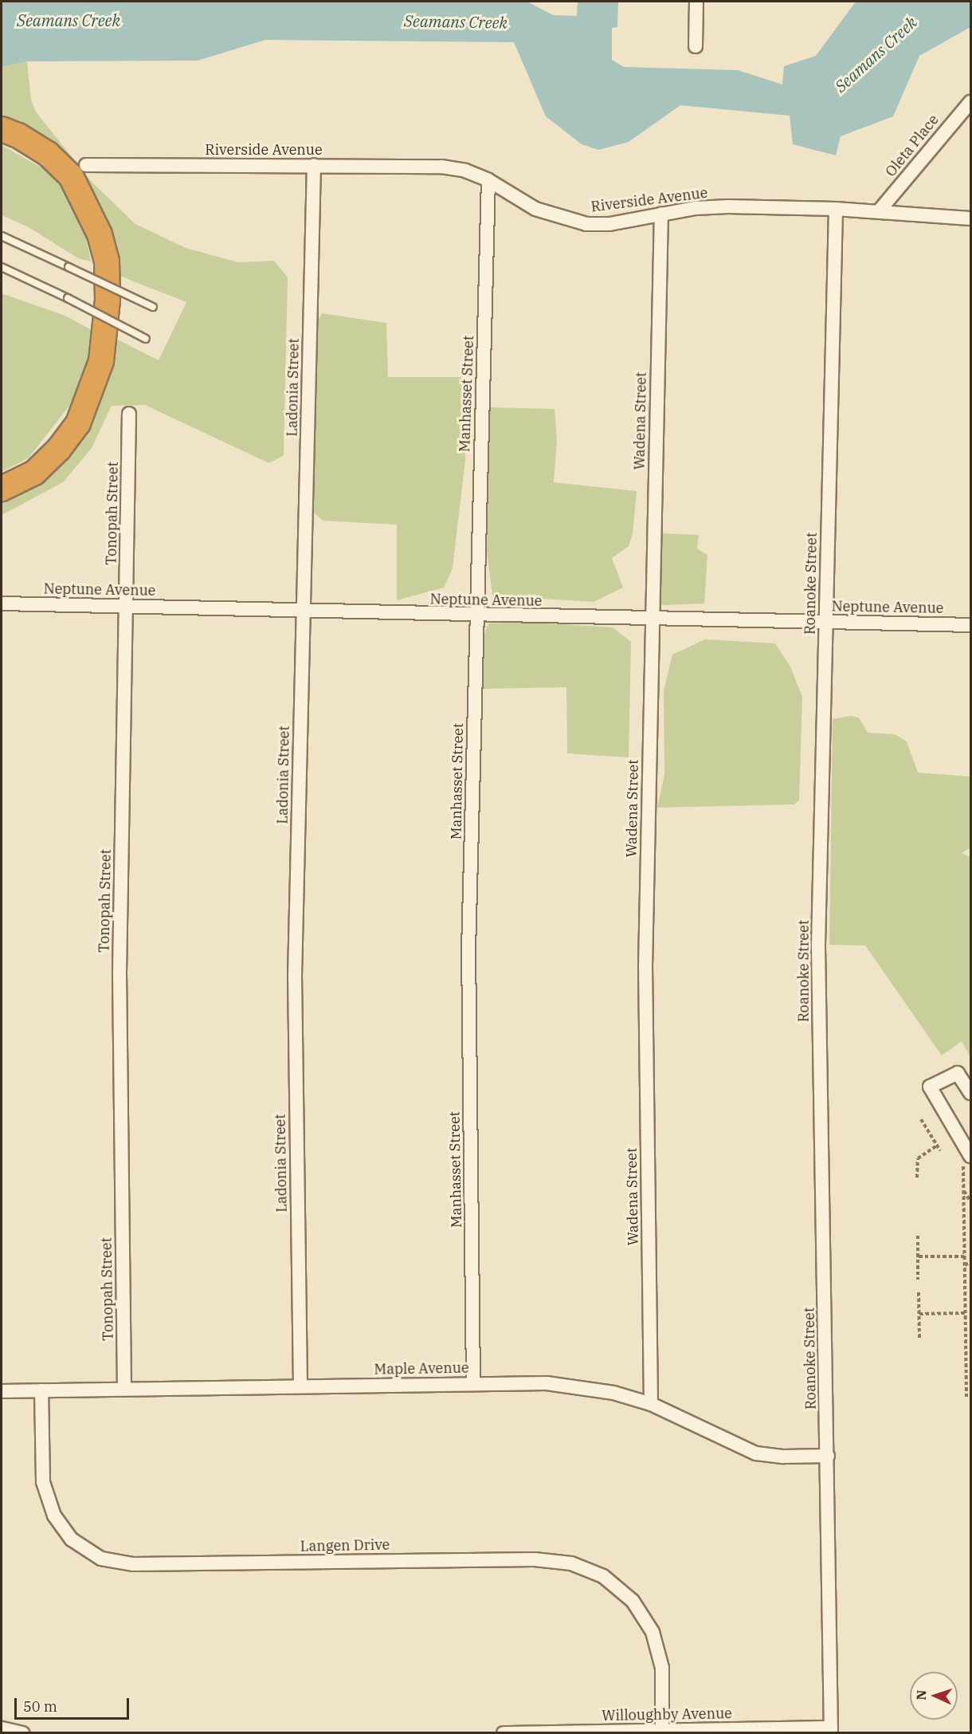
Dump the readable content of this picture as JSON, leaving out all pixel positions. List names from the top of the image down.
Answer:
{
  "streets": {
    "street": [
      "Oleta Place",
      "Riverside Avenue",
      "Ladonia Street",
      "Manhasset Street",
      "Wadena Street",
      "Tonopah Street",
      "Roanoke Street",
      "Neptune Avenue",
      "Maple Avenue",
      "Langen Drive",
      "Willoughby Avenue"
    ]
  },
  "crossings": [
    ["Oleta Place", "Riverside Avenue"],
    ["Riverside Avenue", "Ladonia Street"],
    ["Riverside Avenue", "Manhasset Street"],
    ["Riverside Avenue", "Wadena Street"],
    ["Riverside Avenue", "Roanoke Street"],
    ["Ladonia Street", "Neptune Avenue"],
    ["Ladonia Street", "Maple Avenue"],
    ["Manhasset Street", "Neptune Avenue"],
    ["Manhasset Street", "Maple Avenue"],
    ["Wadena Street", "Neptune Avenue"],
    ["Wadena Street", "Maple Avenue"],
    ["Tonopah Street", "Neptune Avenue"],
    ["Tonopah Street", "Maple Avenue"],
    ["Roanoke Street", "Neptune Avenue"],
    ["Roanoke Street", "Maple Avenue"],
    ["Roanoke Street", "Willoughby Avenue"],
    ["Maple Avenue", "Langen Drive"],
    ["Langen Drive", "Willoughby Avenue"]
  ],
  "water": ["Seamans Creek"],
  "scale_bar": "50 m",
  "north": "left"
}
